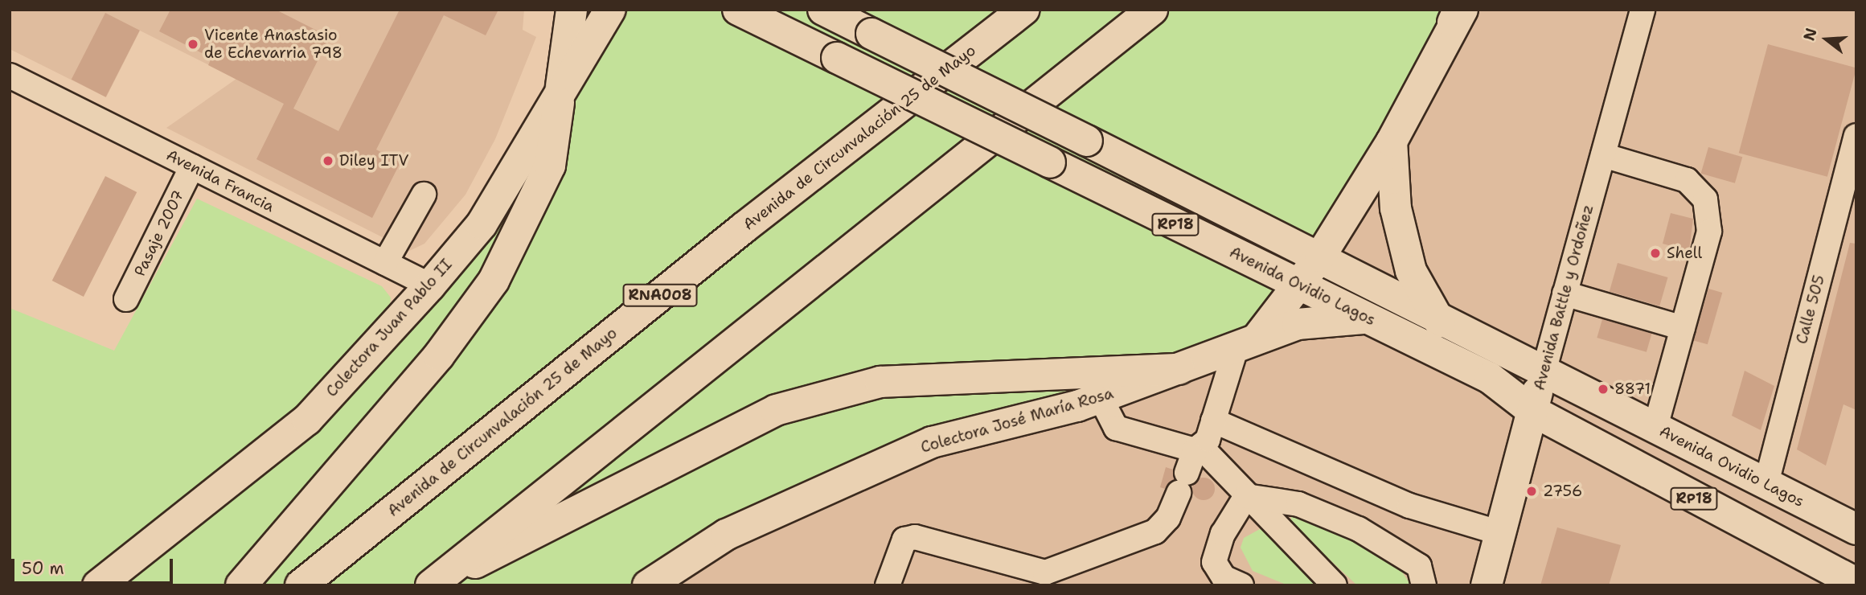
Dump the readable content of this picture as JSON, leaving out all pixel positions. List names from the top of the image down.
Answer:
{
  "streets": {
    "main road": [
      "Avenida de Circunvalación 25 de Mayo",
      "RP18",
      "Avenida Ovidio Lagos",
      "RNA008",
      "Avenida Battle y Ordoñez",
      "Colectora Juan Pablo II",
      "Colectora José María Rosa"
    ],
    "street": ["Avenida Francia", "Pasaje 2007", "Calle 505"]
  },
  "crossings": [
    ["Avenida Francia", "Pasaje 2007"],
    ["Avenida Francia", "Colectora Juan Pablo II"],
    ["RP18", "Avenida Ovidio Lagos"],
    ["RP18", "Colectora José María Rosa"],
    ["Avenida Ovidio Lagos", "Avenida Battle y Ordoñez"],
    ["Avenida Ovidio Lagos", "Calle 505"],
    ["Avenida Ovidio Lagos", "Colectora José María Rosa"]
  ],
  "places": [
    "Vicente Anastasio de Echevarria 798",
    "Diley ITV",
    "Shell",
    "8871",
    "2756"
  ],
  "scale_bar": "50 m",
  "north": "left"
}
